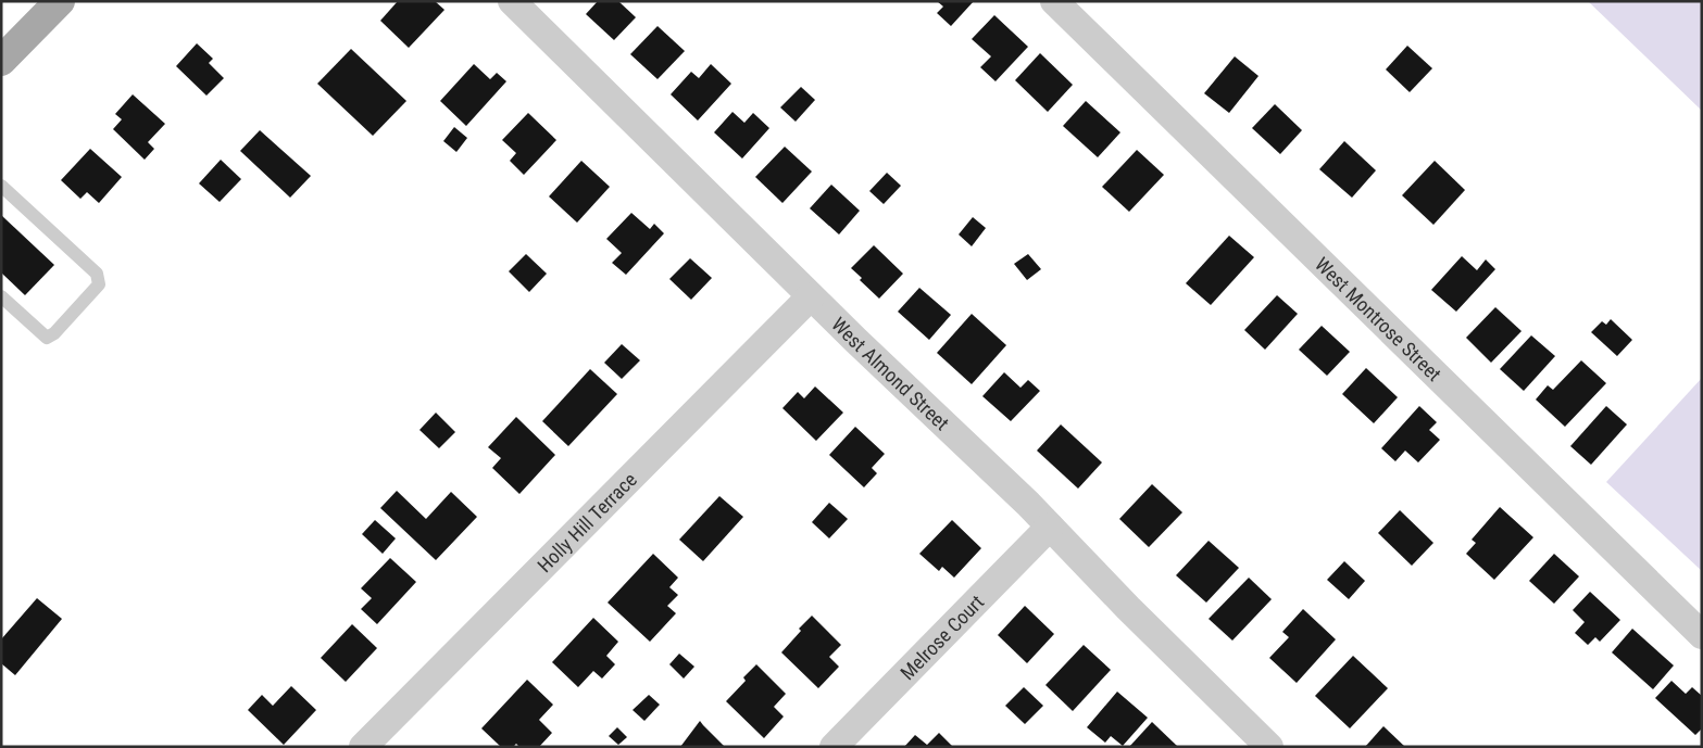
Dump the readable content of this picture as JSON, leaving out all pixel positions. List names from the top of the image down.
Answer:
{
  "streets": {
    "street": [
      "West Montrose Street",
      "West Almond Street",
      "Holly Hill Terrace",
      "Melrose Court"
    ]
  },
  "crossings": [
    ["West Almond Street", "Holly Hill Terrace"],
    ["West Almond Street", "Melrose Court"]
  ]
}
